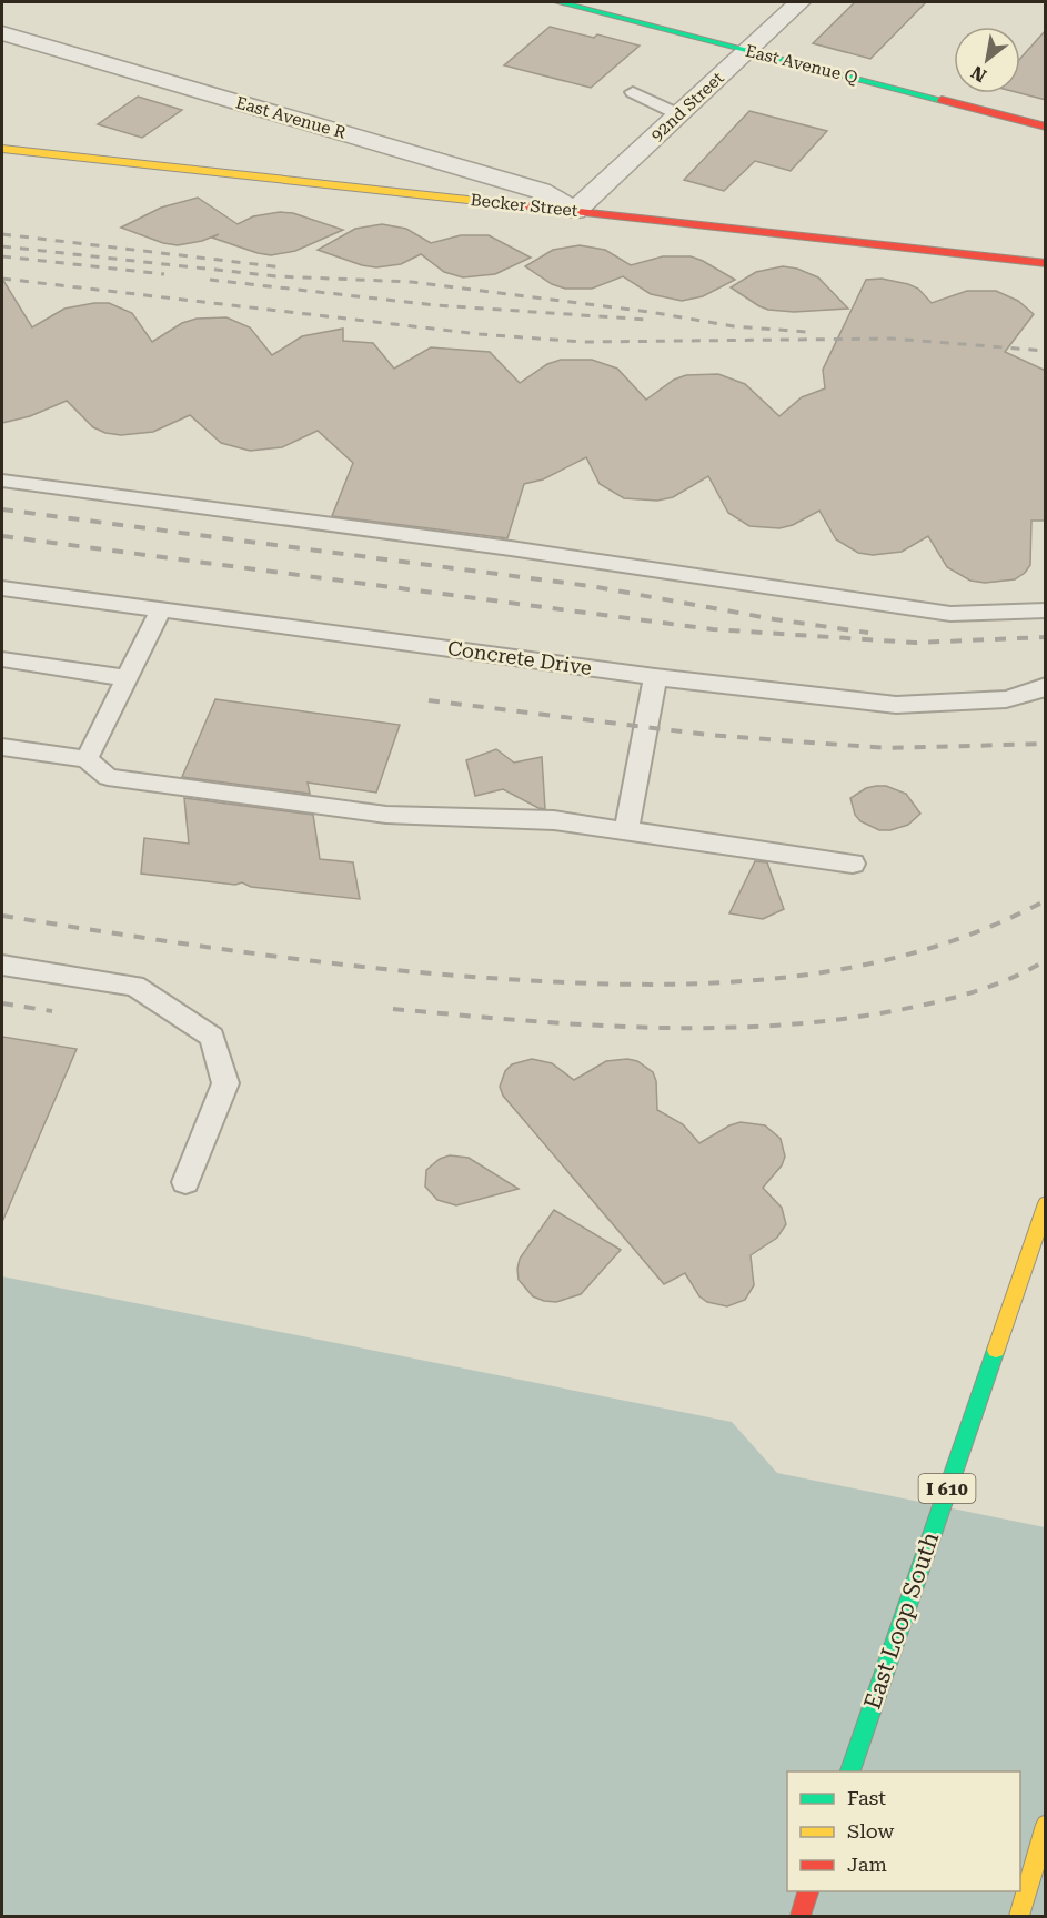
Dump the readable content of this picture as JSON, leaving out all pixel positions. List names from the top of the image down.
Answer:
{
  "streets": {
    "main road": [
      "East Avenue Q",
      "Becker Street",
      "I 610",
      "East Loop South"
    ],
    "street": ["92nd Street", "East Avenue R"],
    "lane": ["Concrete Drive"]
  },
  "crossings": [
    ["East Avenue Q", "92nd Street"],
    ["92nd Street", "East Avenue R"],
    ["92nd Street", "Becker Street"],
    ["East Avenue R", "Becker Street"]
  ],
  "legend": ["Fast", "Slow", "Jam"],
  "north": "bottom left"
}
